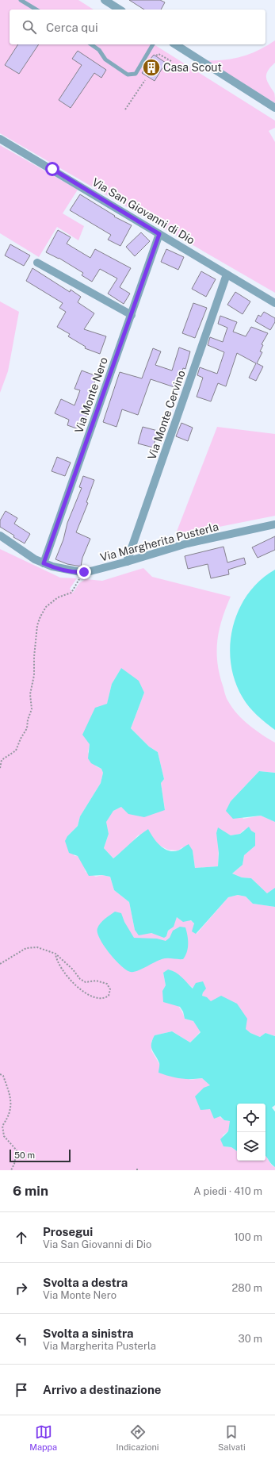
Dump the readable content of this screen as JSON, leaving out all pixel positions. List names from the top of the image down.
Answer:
{
  "streets": {
    "street": [
      "Via San Giovanni di Dio",
      "Via Monte Nero",
      "Via Monte Cervino",
      "Via Margherita Pusterla"
    ]
  },
  "crossings": [
    ["Via San Giovanni di Dio", "Via Monte Nero"],
    ["Via San Giovanni di Dio", "Via Monte Cervino"],
    ["Via Monte Nero", "Via Margherita Pusterla"],
    ["Via Monte Cervino", "Via Margherita Pusterla"]
  ],
  "places": {
    "building": ["Casa Scout"]
  },
  "scale_bar": "50 m",
  "page": {
    "search": "Cerca qui",
    "scale": "50 m",
    "heading": ["6 min", "A piedi · 410 m"],
    "list": [
      ["Prosegui", "Via San Giovanni di Dio", "100 m"],
      ["Svolta a destra", "Via Monte Nero", "280 m"],
      ["Svolta a sinistra", "Via Margherita Pusterla", "30 m"],
      "Arrivo a destinazione"
    ],
    "nav": ["Mappa", "Indicazioni", "Salvati"]
  }
}
